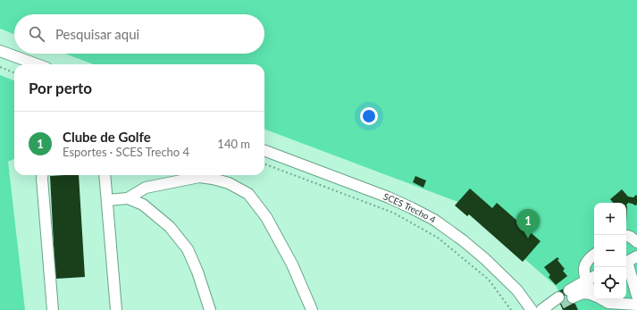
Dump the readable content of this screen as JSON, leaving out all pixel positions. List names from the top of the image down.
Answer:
{
  "streets": {
    "street": ["SCES Trecho 4"]
  },
  "page": {
    "search": "Pesquisar aqui",
    "heading": "Por perto",
    "list": [
      {
        "mark": "1",
        "name": "Clube de Golfe",
        "note": "Esportes · SCES Trecho 4",
        "value": "140 m"
      }
    ],
    "map_buttons": ["+", "−"],
    "pins": "1"
  }
}
